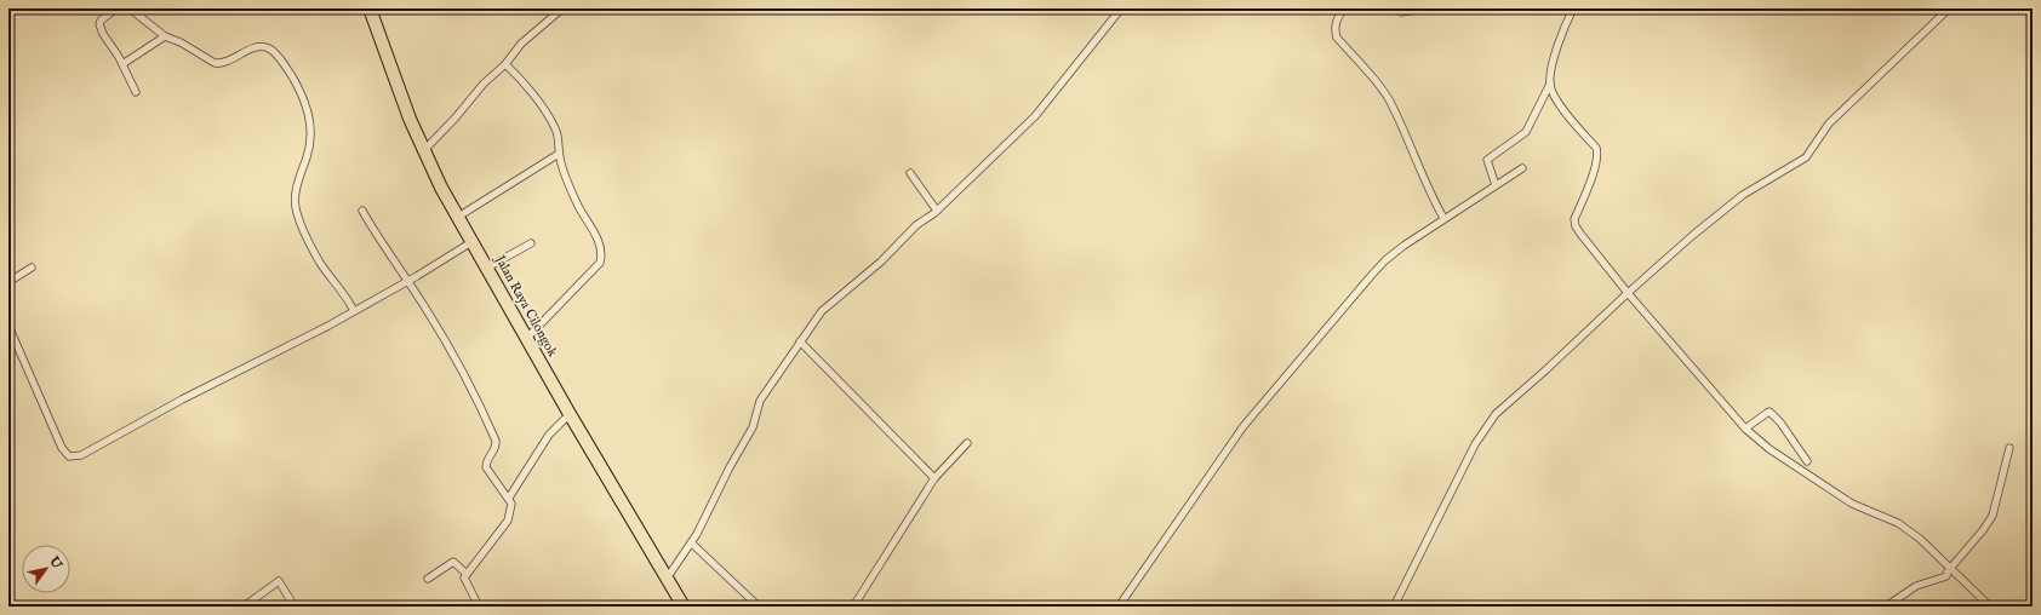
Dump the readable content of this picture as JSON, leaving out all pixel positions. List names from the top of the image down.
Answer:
{
  "streets": {
    "highway": ["Jalan Raya Cilongok"]
  },
  "north": "top right"
}
